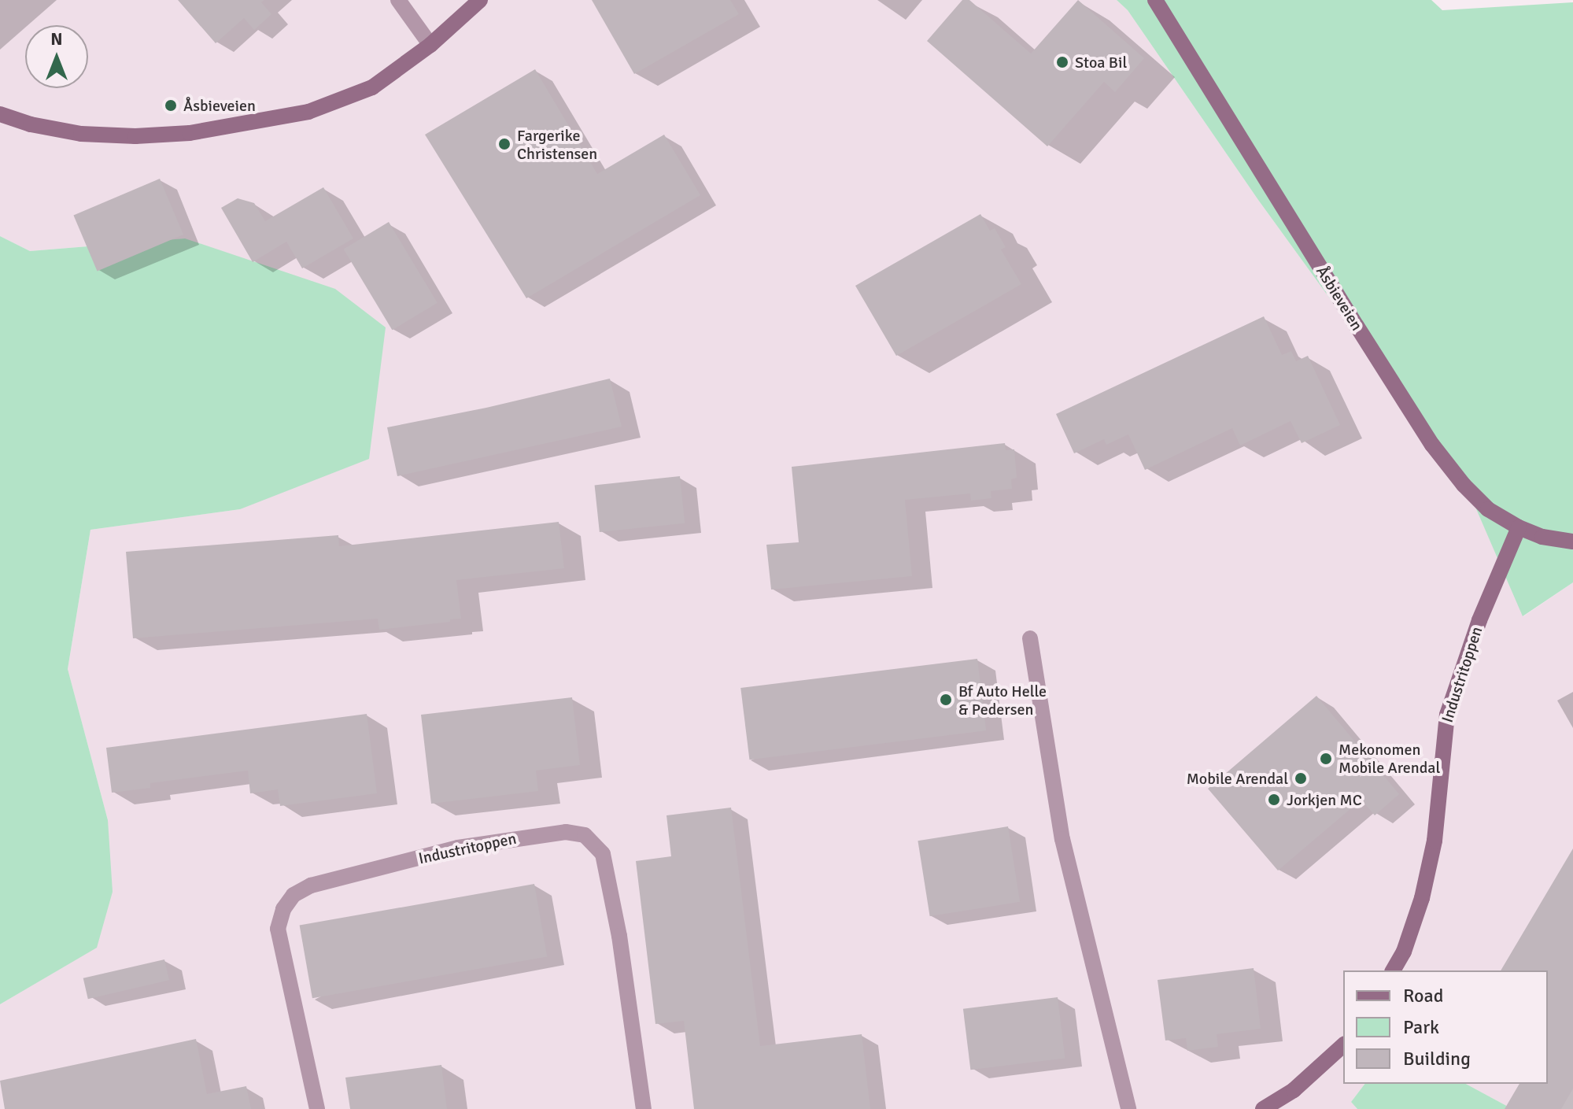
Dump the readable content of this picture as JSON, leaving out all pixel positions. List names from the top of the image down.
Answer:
{
  "streets": {
    "street": ["Åsbieveien", "Industritoppen"]
  },
  "crossings": [
    ["Åsbieveien", "Industritoppen"]
  ],
  "places": [
    "Stoa Bil",
    "Åsbieveien",
    "Fargerike Christensen",
    "Bf Auto Helle & Pedersen",
    "Mekonomen Mobile Arendal",
    "Mobile Arendal",
    "Jorkjen MC"
  ],
  "legend": ["Road", "Park", "Building"],
  "north": "top"
}
